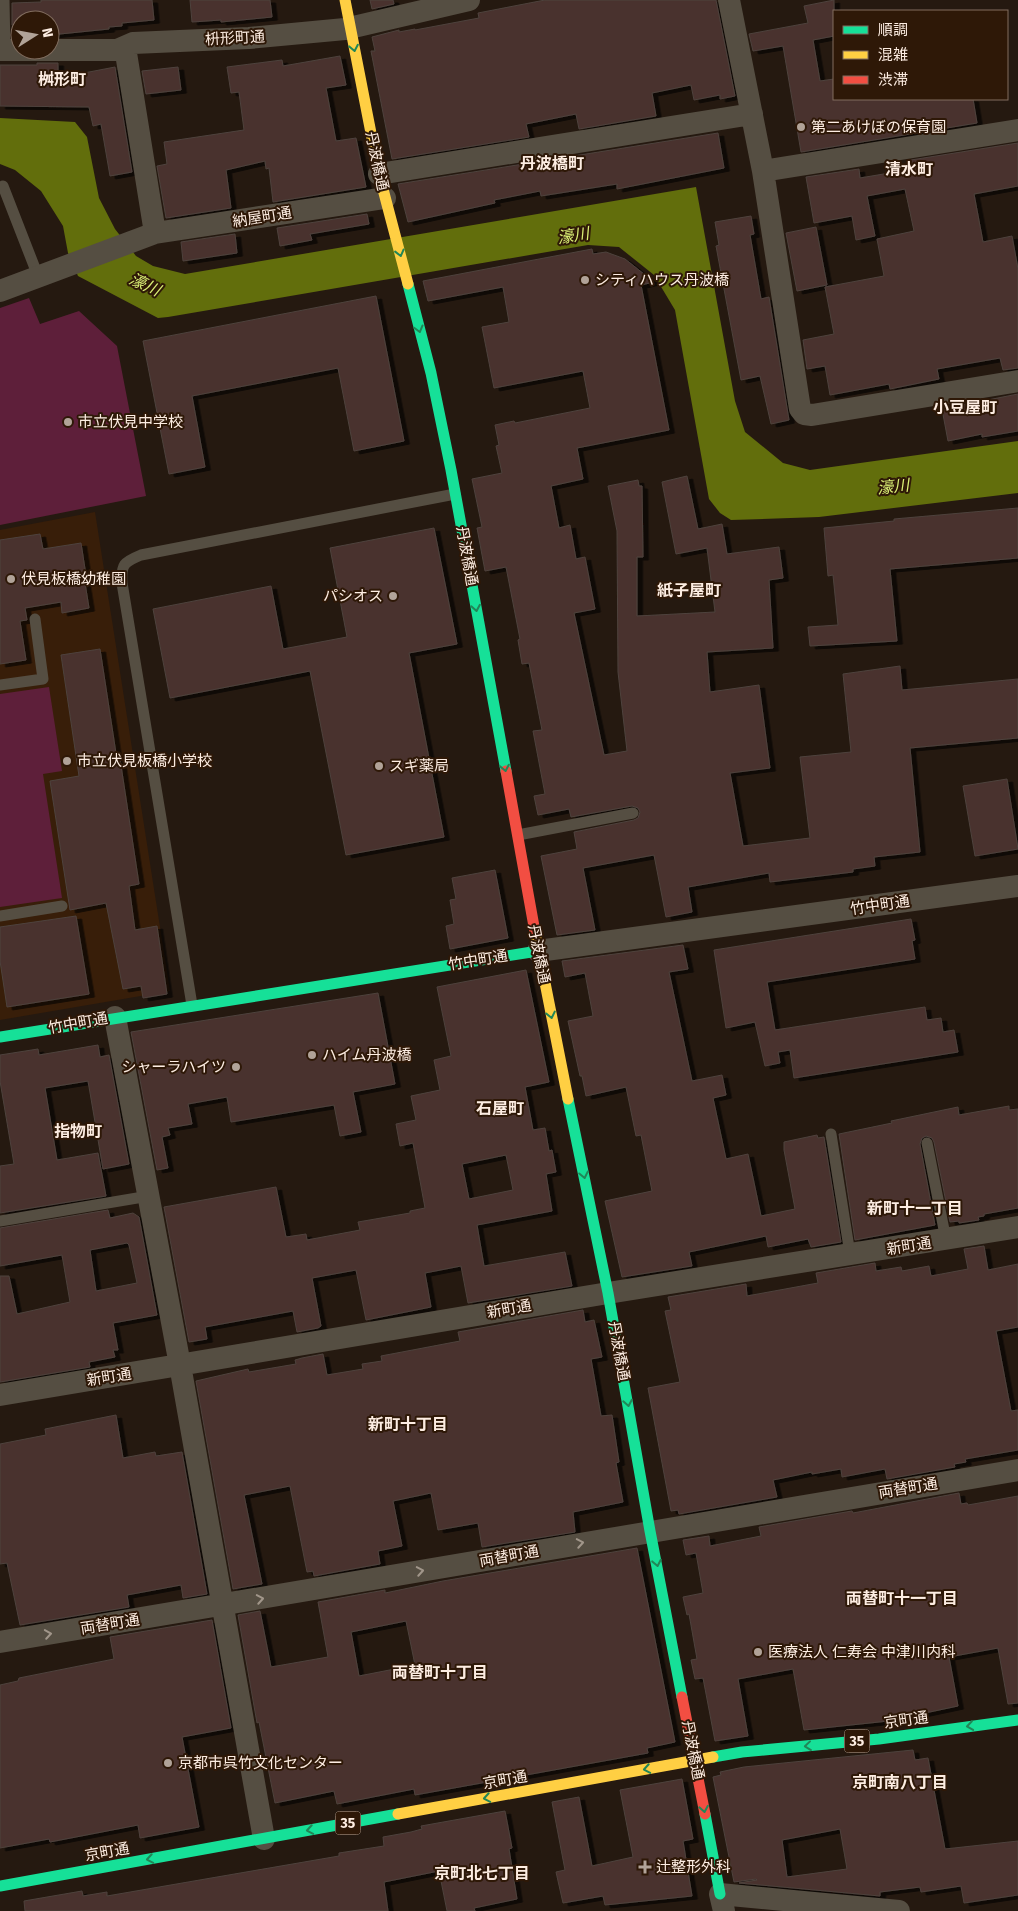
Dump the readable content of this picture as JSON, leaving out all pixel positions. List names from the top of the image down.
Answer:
{
  "streets": {
    "street": [
      "枡形町通",
      "丹波橋通",
      "納屋町通",
      "竹中町通",
      "新町通",
      "両替町通",
      "京町通",
      "35"
    ]
  },
  "crossings": [
    ["枡形町通", "丹波橋通"],
    ["丹波橋通", "納屋町通"],
    ["丹波橋通", "竹中町通"],
    ["丹波橋通", "新町通"],
    ["丹波橋通", "両替町通"],
    ["丹波橋通", "京町通"]
  ],
  "one_way": ["丹波橋通", "両替町通", "京町通"],
  "districts": [
    "桝形町",
    "丹波橋町",
    "清水町",
    "小豆屋町",
    "紙子屋町",
    "石屋町",
    "指物町",
    "新町十一丁目",
    "新町十丁目",
    "両替町十一丁目",
    "両替町十丁目",
    "京町南八丁目",
    "京町北七丁目"
  ],
  "water": ["濠川"],
  "places": {
    "other": [
      "第二あけぼの保育園",
      "シティハウス丹波橋",
      "市立伏見中学校",
      "伏見板橋幼稚園",
      "パシオス",
      "市立伏見板橋小学校",
      "スギ薬局",
      "ハイム丹波橋",
      "シャーラハイツ",
      "医療法人 仁寿会 中津川内科",
      "京都市呉竹文化センター"
    ],
    "health": ["辻整形外科"]
  },
  "legend": ["順調", "混雑", "渋滞"],
  "north": "right"
}
